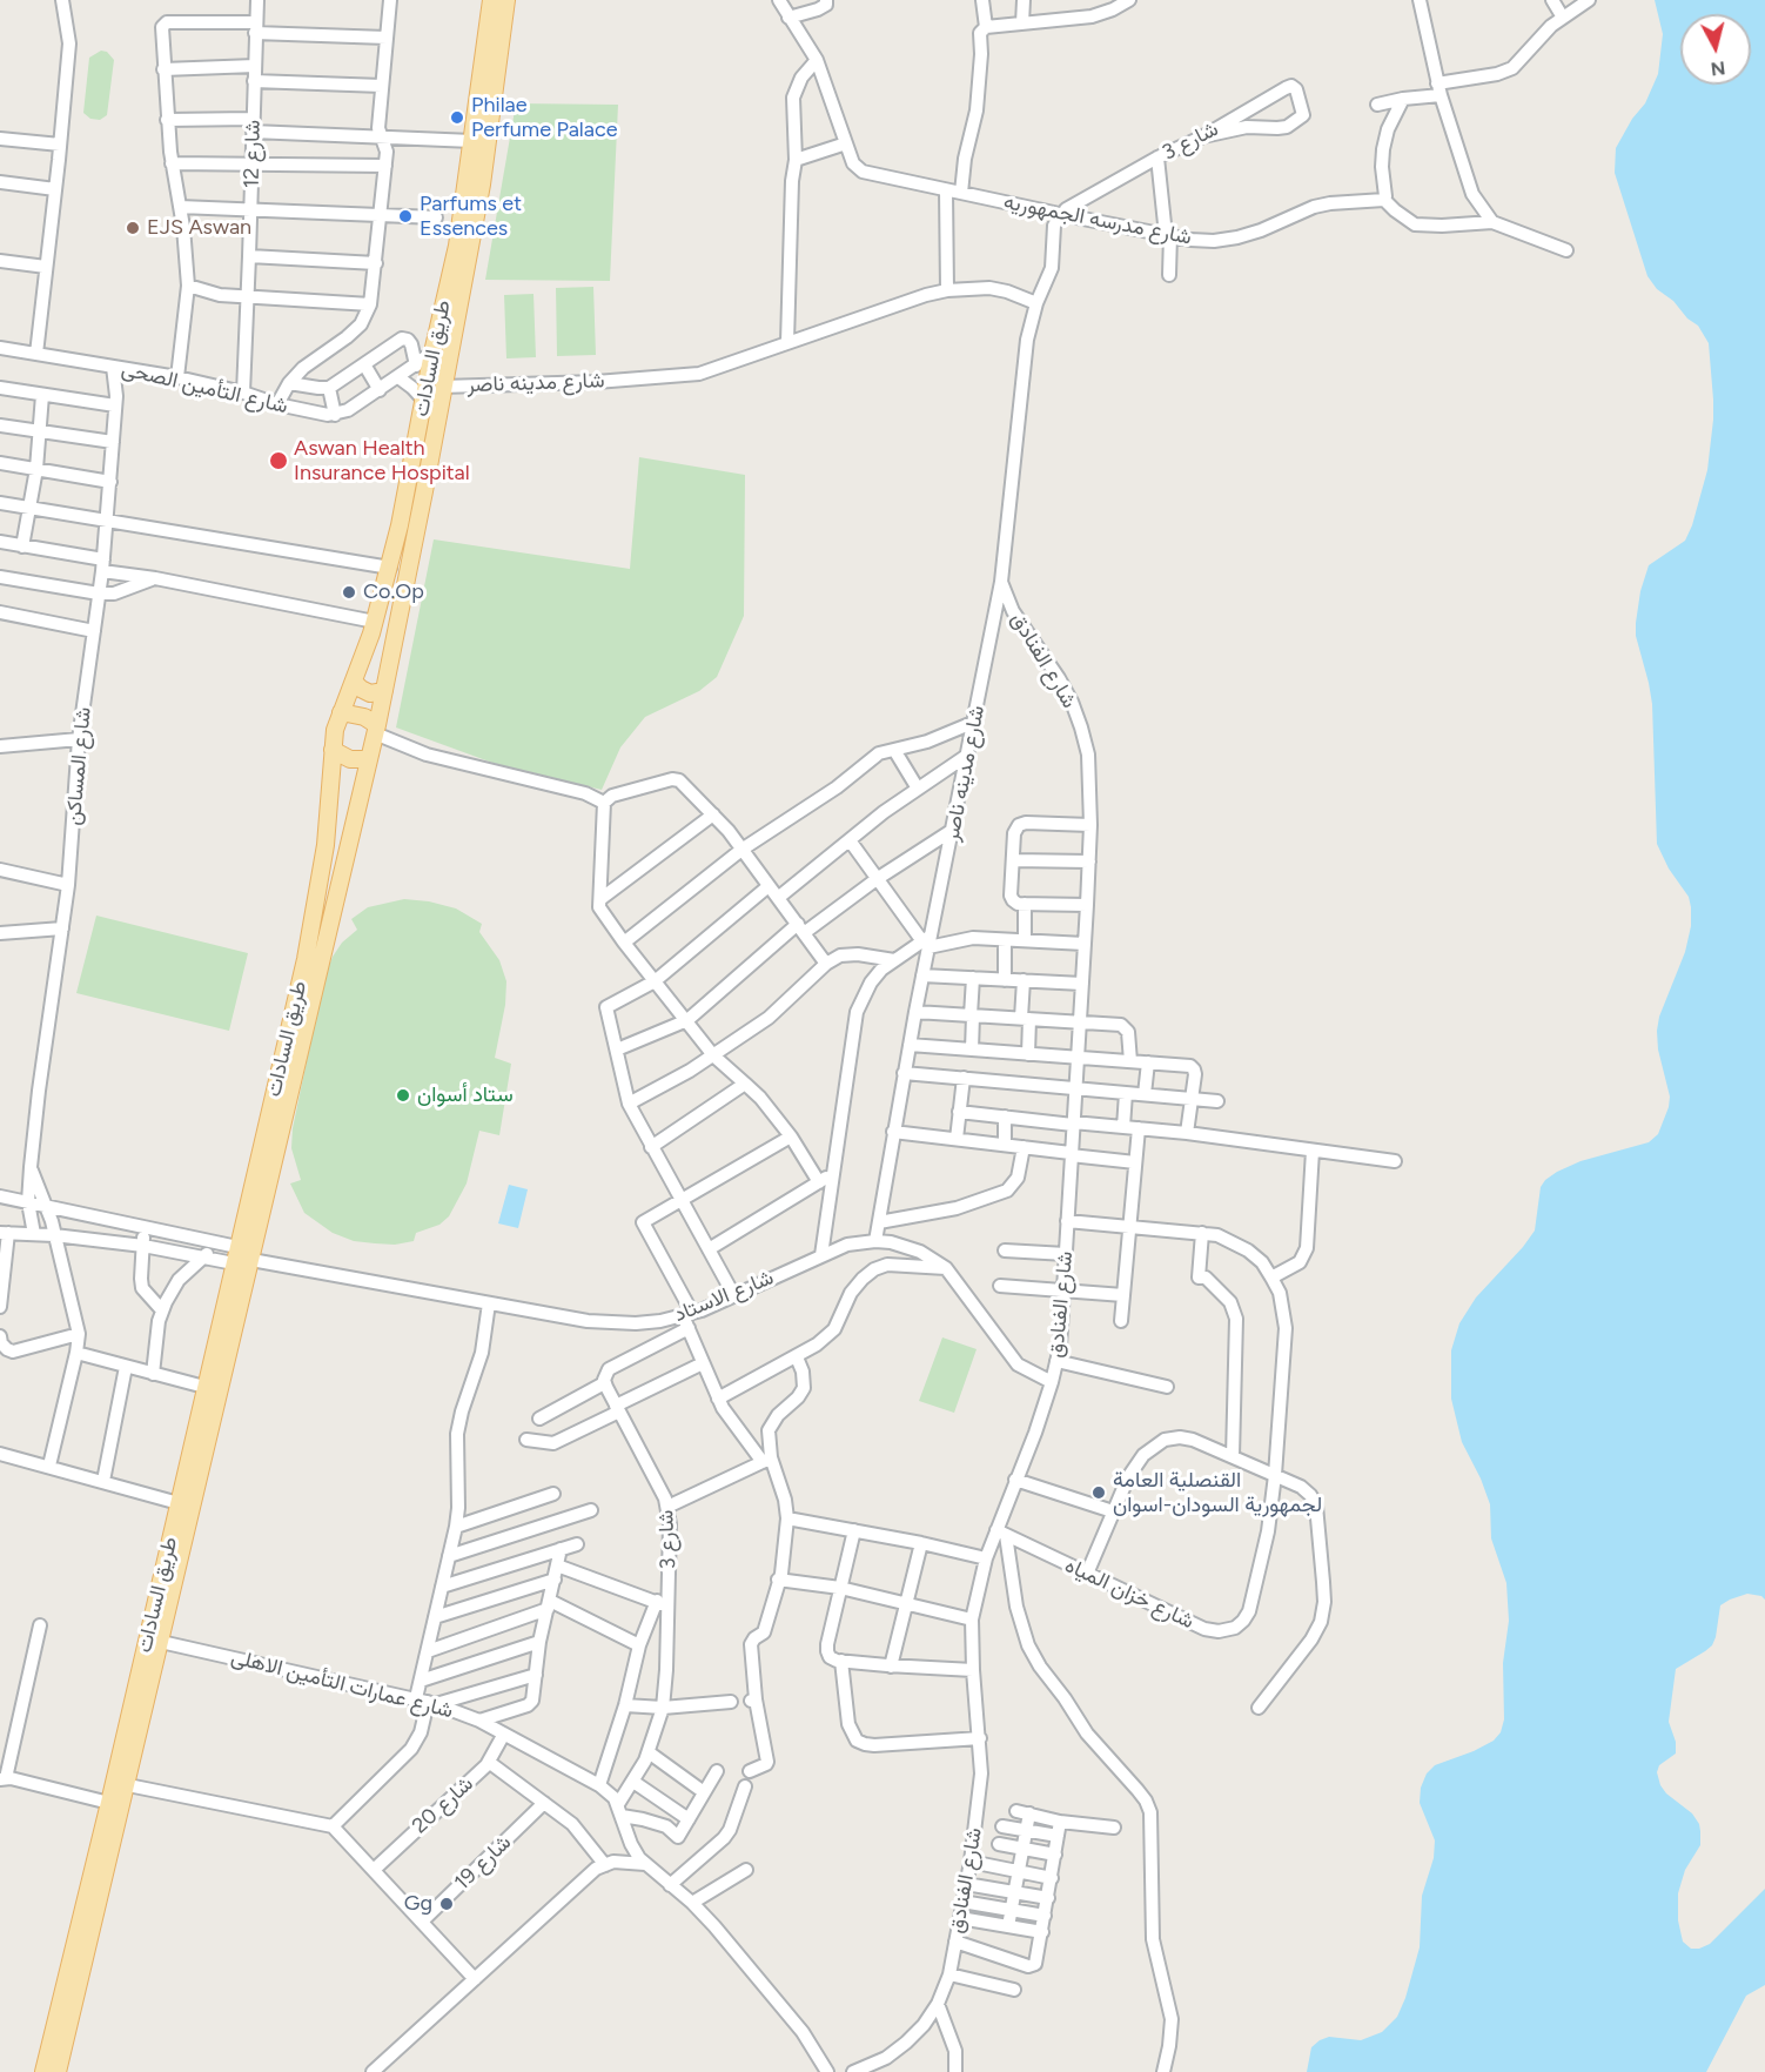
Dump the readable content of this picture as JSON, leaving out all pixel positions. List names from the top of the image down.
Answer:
{
  "streets": {
    "main road": ["طريق السادات"],
    "street": [
      "شارع 3",
      "شارع 12",
      "شارع مدرسه الجمهوريه",
      "شارع مدينه ناصر",
      "شارع التأمين الصحى",
      "شارع الفنادق",
      "شارع المساكن",
      "شارع الاستاد",
      "شارع خزان المياه",
      "شارع عمارات التأمين الاهلى",
      "شارع 20",
      "شارع 19"
    ]
  },
  "crossings": [
    ["شارع 3", "شارع مدرسه الجمهوريه"],
    ["شارع 3", "شارع مدينه ناصر"],
    ["شارع 3", "شارع عمارات التأمين الاهلى"],
    ["شارع 12", "شارع التأمين الصحى"],
    ["شارع مدرسه الجمهوريه", "شارع مدينه ناصر"],
    ["طريق السادات", "شارع مدينه ناصر"],
    ["طريق السادات", "شارع الاستاد"],
    ["طريق السادات", "شارع عمارات التأمين الاهلى"],
    ["شارع مدينه ناصر", "شارع الفنادق"],
    ["شارع مدينه ناصر", "شارع الاستاد"],
    ["شارع التأمين الصحى", "شارع المساكن"],
    ["شارع الفنادق", "شارع الاستاد"],
    ["شارع الفنادق", "شارع خزان المياه"],
    ["شارع عمارات التأمين الاهلى", "شارع 20"]
  ],
  "places": [
    "Philae Perfume Palace",
    "Parfums et Essences",
    "EJS Aswan",
    "Aswan Health Insurance Hospital",
    "Co.Op",
    "ستاد أسوان",
    "القنصلية العامة لجمهورية السودان-اسوان",
    "Gg"
  ],
  "north": "bottom"
}
